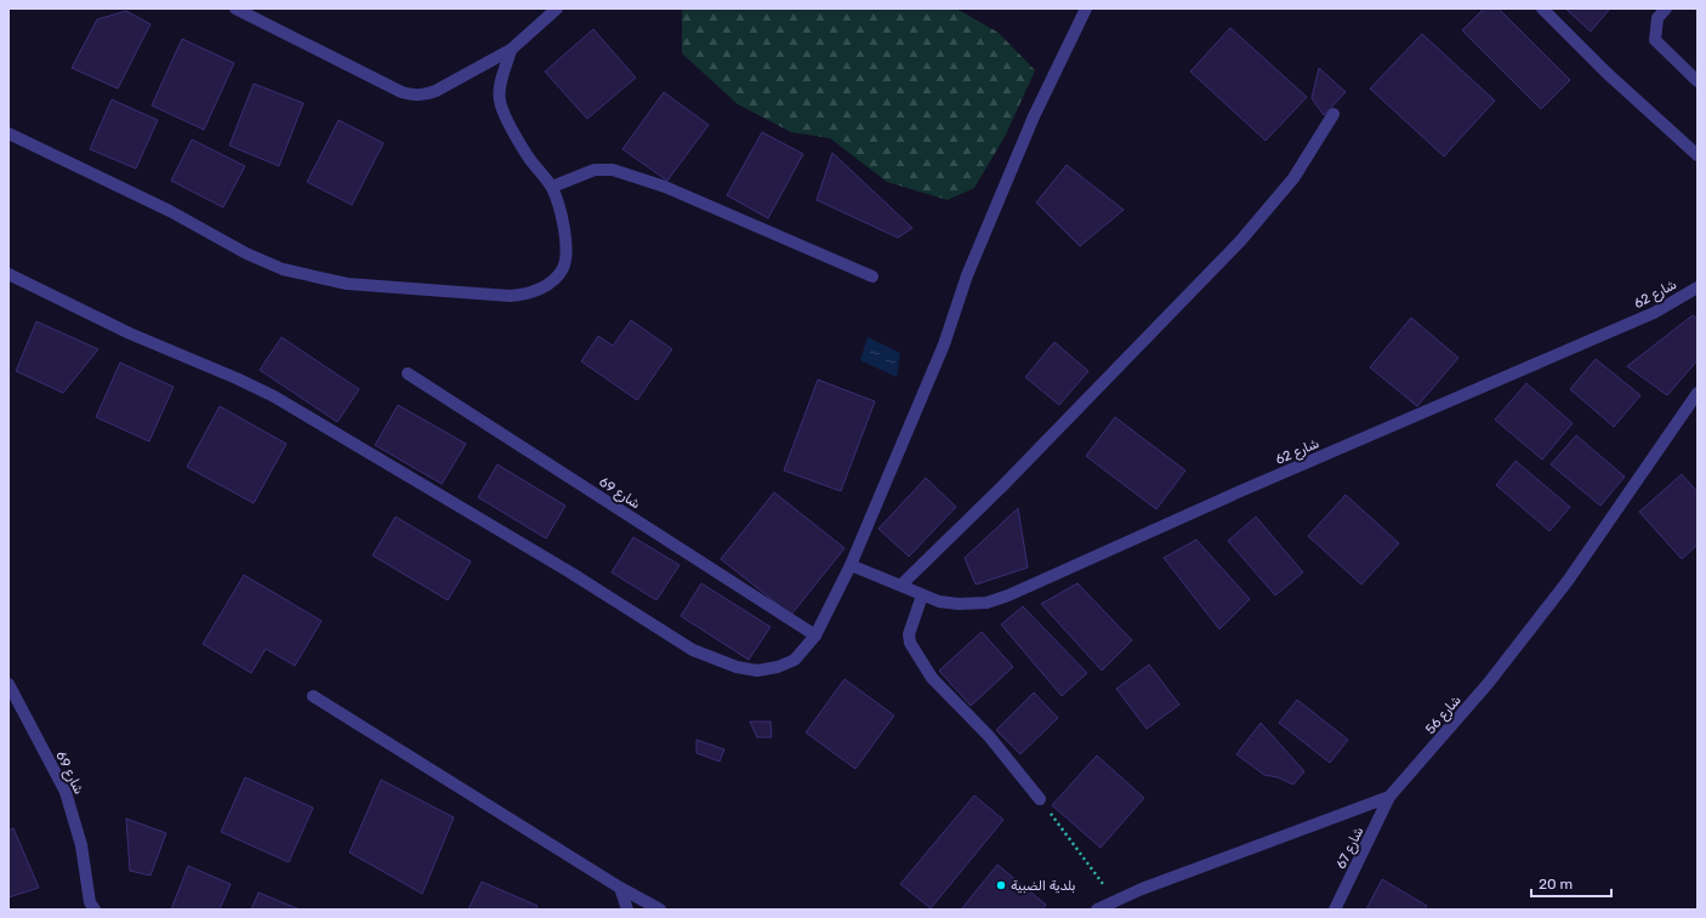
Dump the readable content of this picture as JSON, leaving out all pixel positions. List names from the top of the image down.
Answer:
{
  "streets": {
    "street": [
      "شارع 62",
      "شارع 69",
      "شارع 56",
      "شارع 67"
    ]
  },
  "crossings": [
    ["شارع 56", "شارع 67"]
  ],
  "places": ["بلدية الضبية"],
  "scale_bar": "20 m"
}
